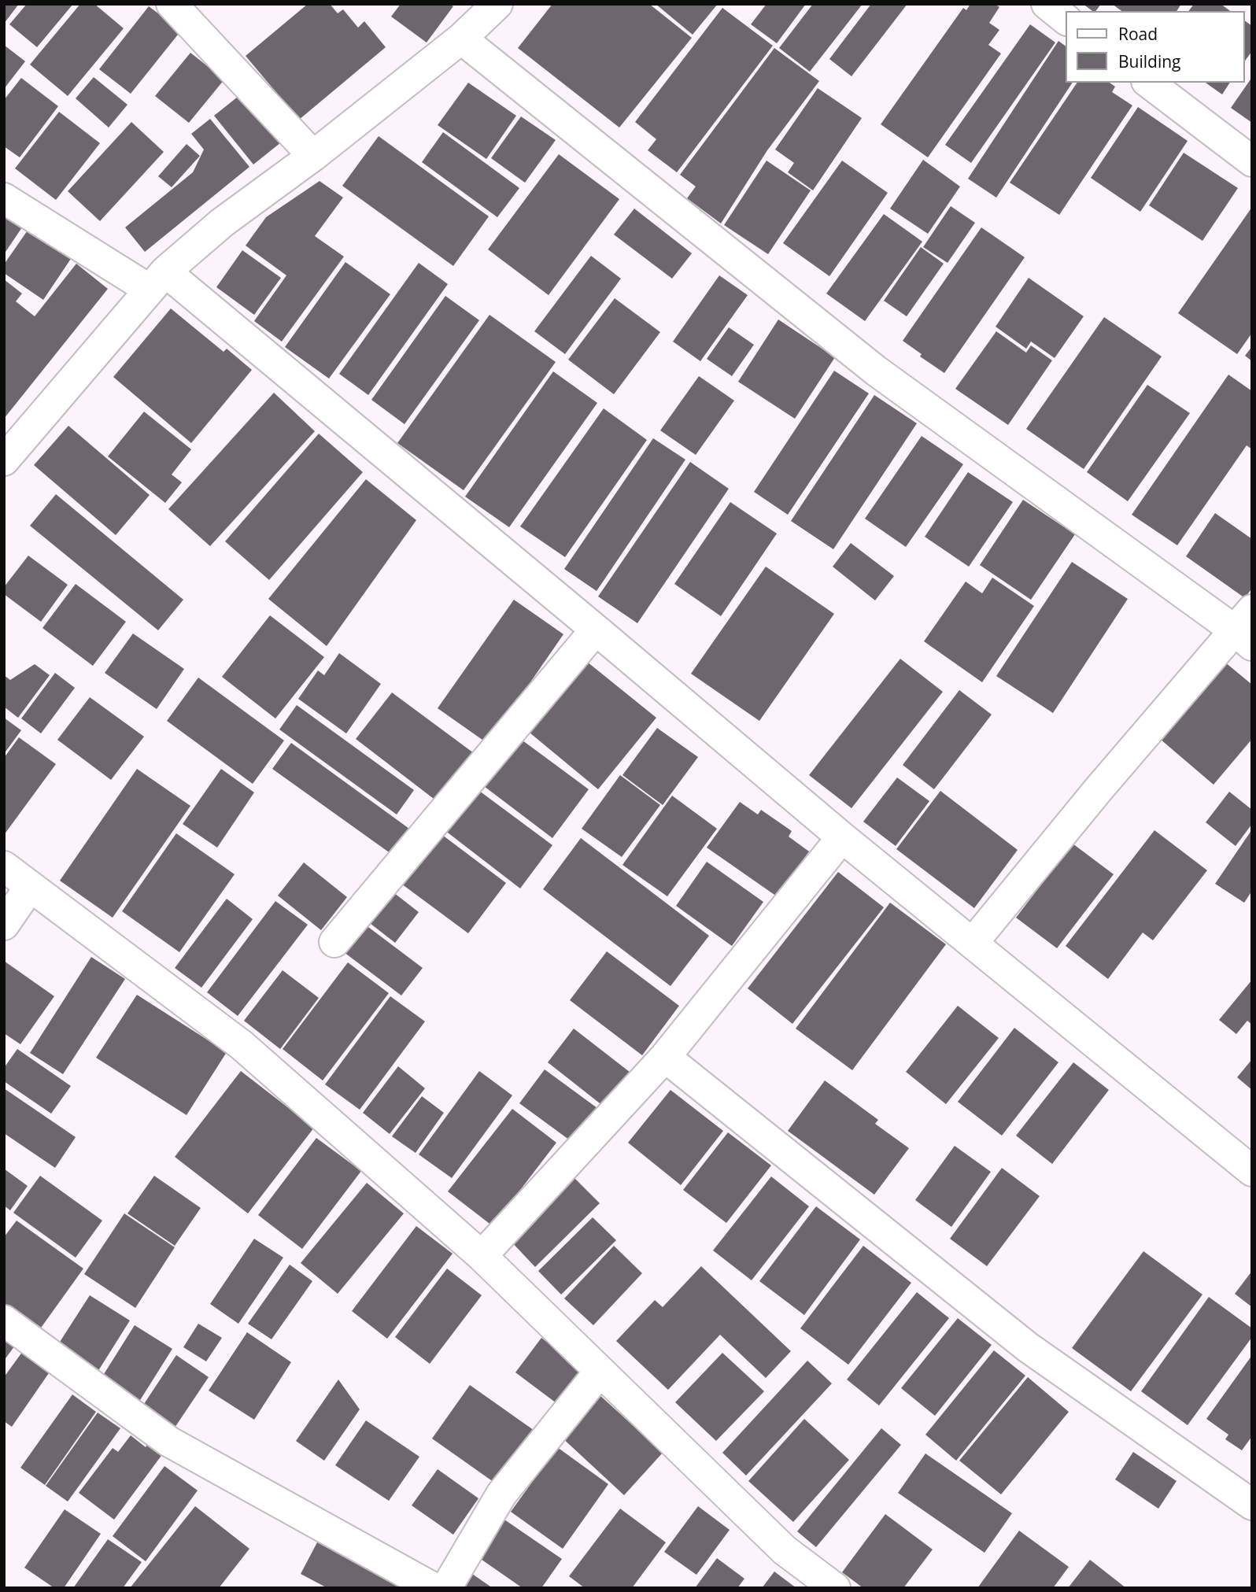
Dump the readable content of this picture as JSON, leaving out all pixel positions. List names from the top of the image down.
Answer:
{
  "legend": ["Road", "Building"]
}
